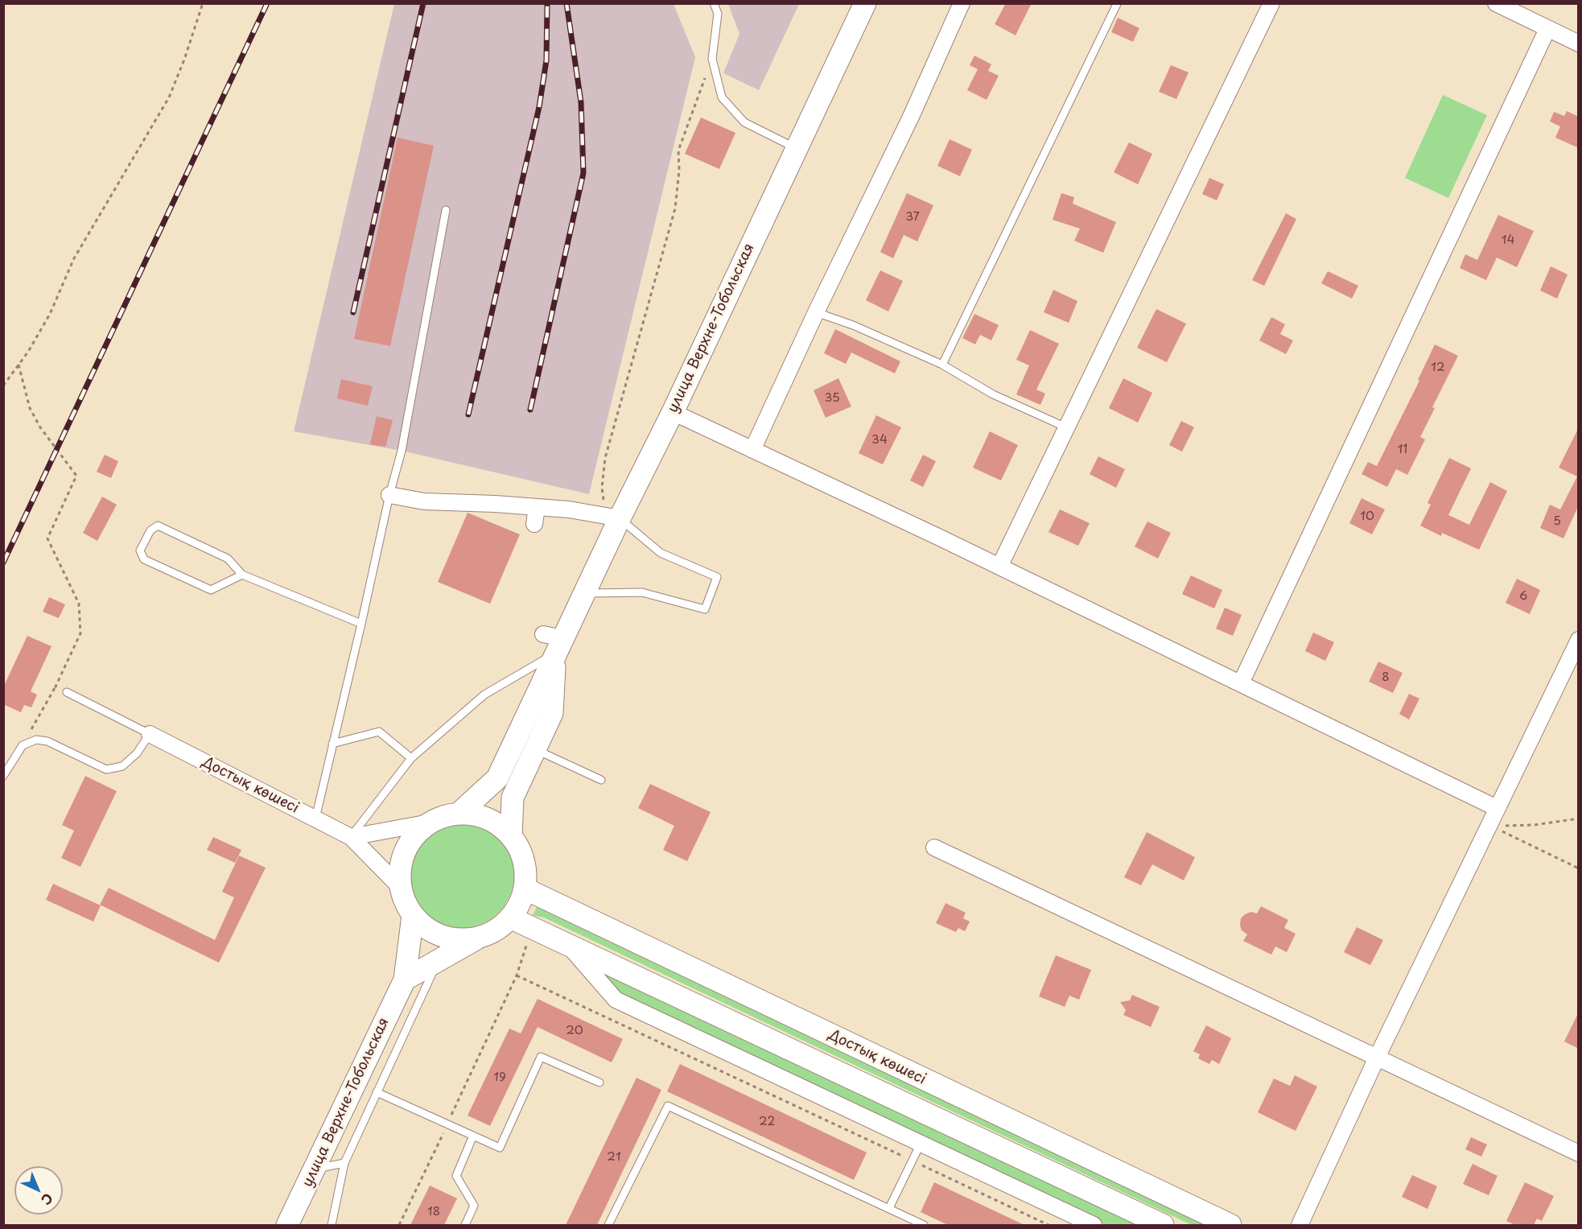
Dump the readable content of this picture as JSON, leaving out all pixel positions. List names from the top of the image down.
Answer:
{
  "streets": {
    "street": ["улица Верхне-Тобольская", "Достық көшесі"]
  },
  "crossings": [
    ["улица Верхне-Тобольская", "Достық көшесі"]
  ],
  "house_numbers": [
    "37",
    "14",
    "12",
    "35",
    "34",
    "11",
    "10",
    "5",
    "6",
    "8",
    "20",
    "19",
    "22",
    "21",
    "18"
  ],
  "north": "bottom right"
}
